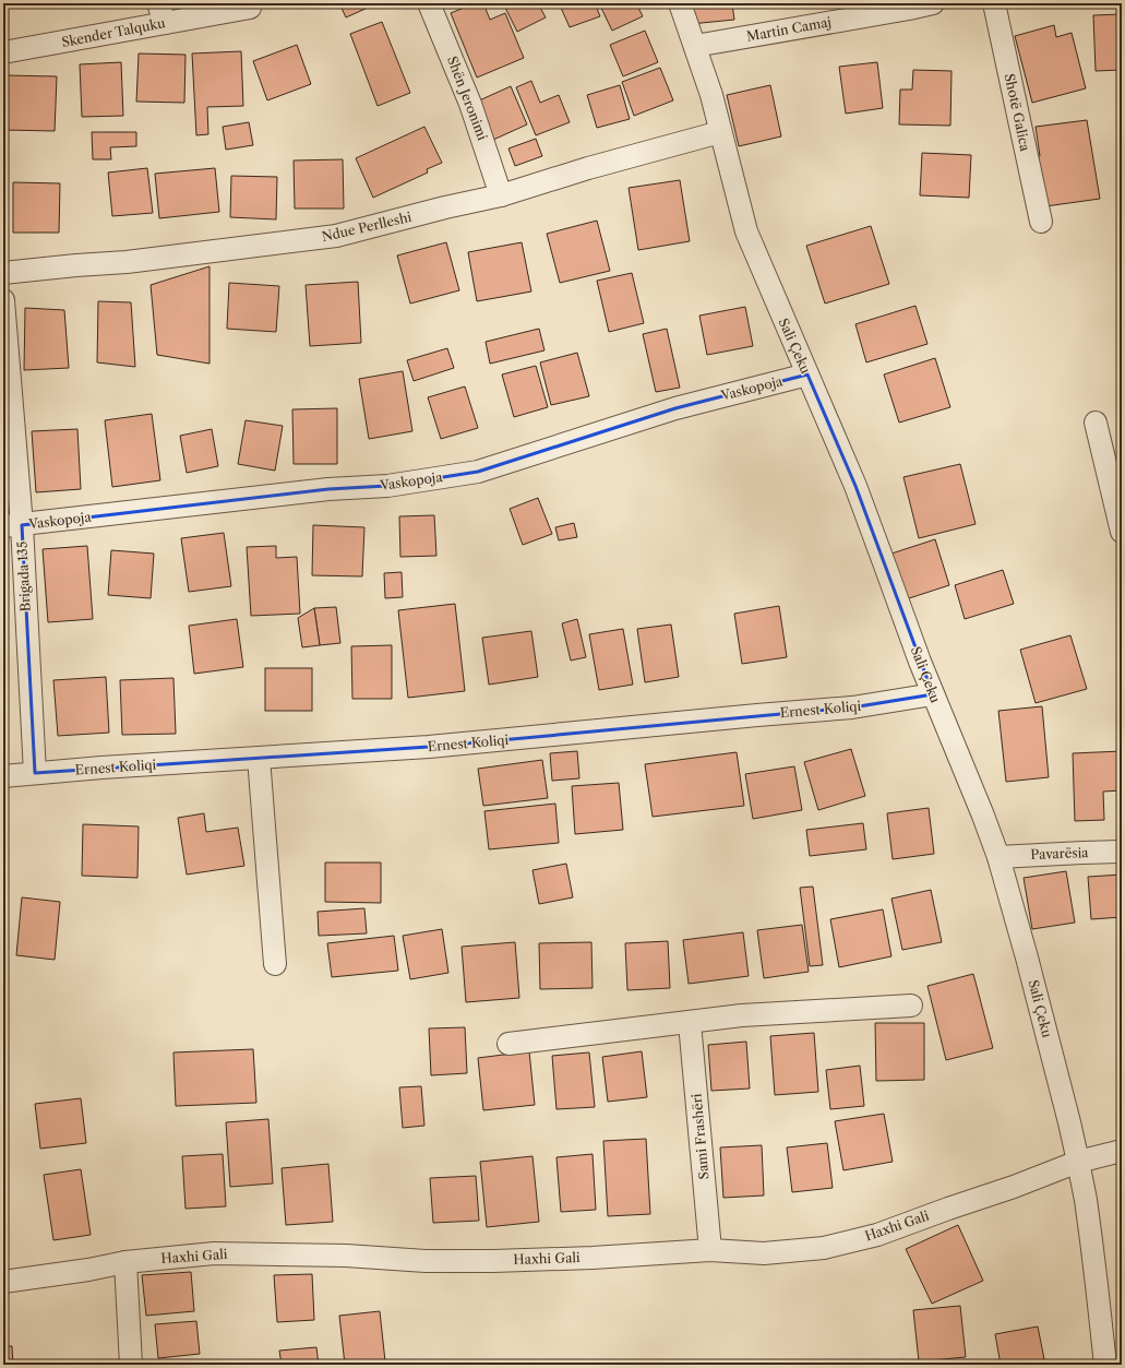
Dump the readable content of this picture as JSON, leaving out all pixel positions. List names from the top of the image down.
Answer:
{
  "streets": {
    "street": [
      "Martin Camaj",
      "Skender Talquku",
      "Shën Jeronimi",
      "Shotë Galica",
      "Ndue Perlleshi",
      "Sali Çeku",
      "Vaskopoja",
      "Brigada 135",
      "Ernest Koliqi",
      "Pavarësia",
      "Sami Frashëri",
      "Haxhi Gali"
    ]
  },
  "crossings": [
    ["Martin Camaj", "Sali Çeku"],
    ["Shën Jeronimi", "Ndue Perlleshi"],
    ["Ndue Perlleshi", "Sali Çeku"],
    ["Sali Çeku", "Vaskopoja"],
    ["Sali Çeku", "Ernest Koliqi"],
    ["Sali Çeku", "Pavarësia"],
    ["Sali Çeku", "Haxhi Gali"],
    ["Vaskopoja", "Brigada 135"],
    ["Brigada 135", "Ernest Koliqi"],
    ["Sami Frashëri", "Haxhi Gali"]
  ]
}
